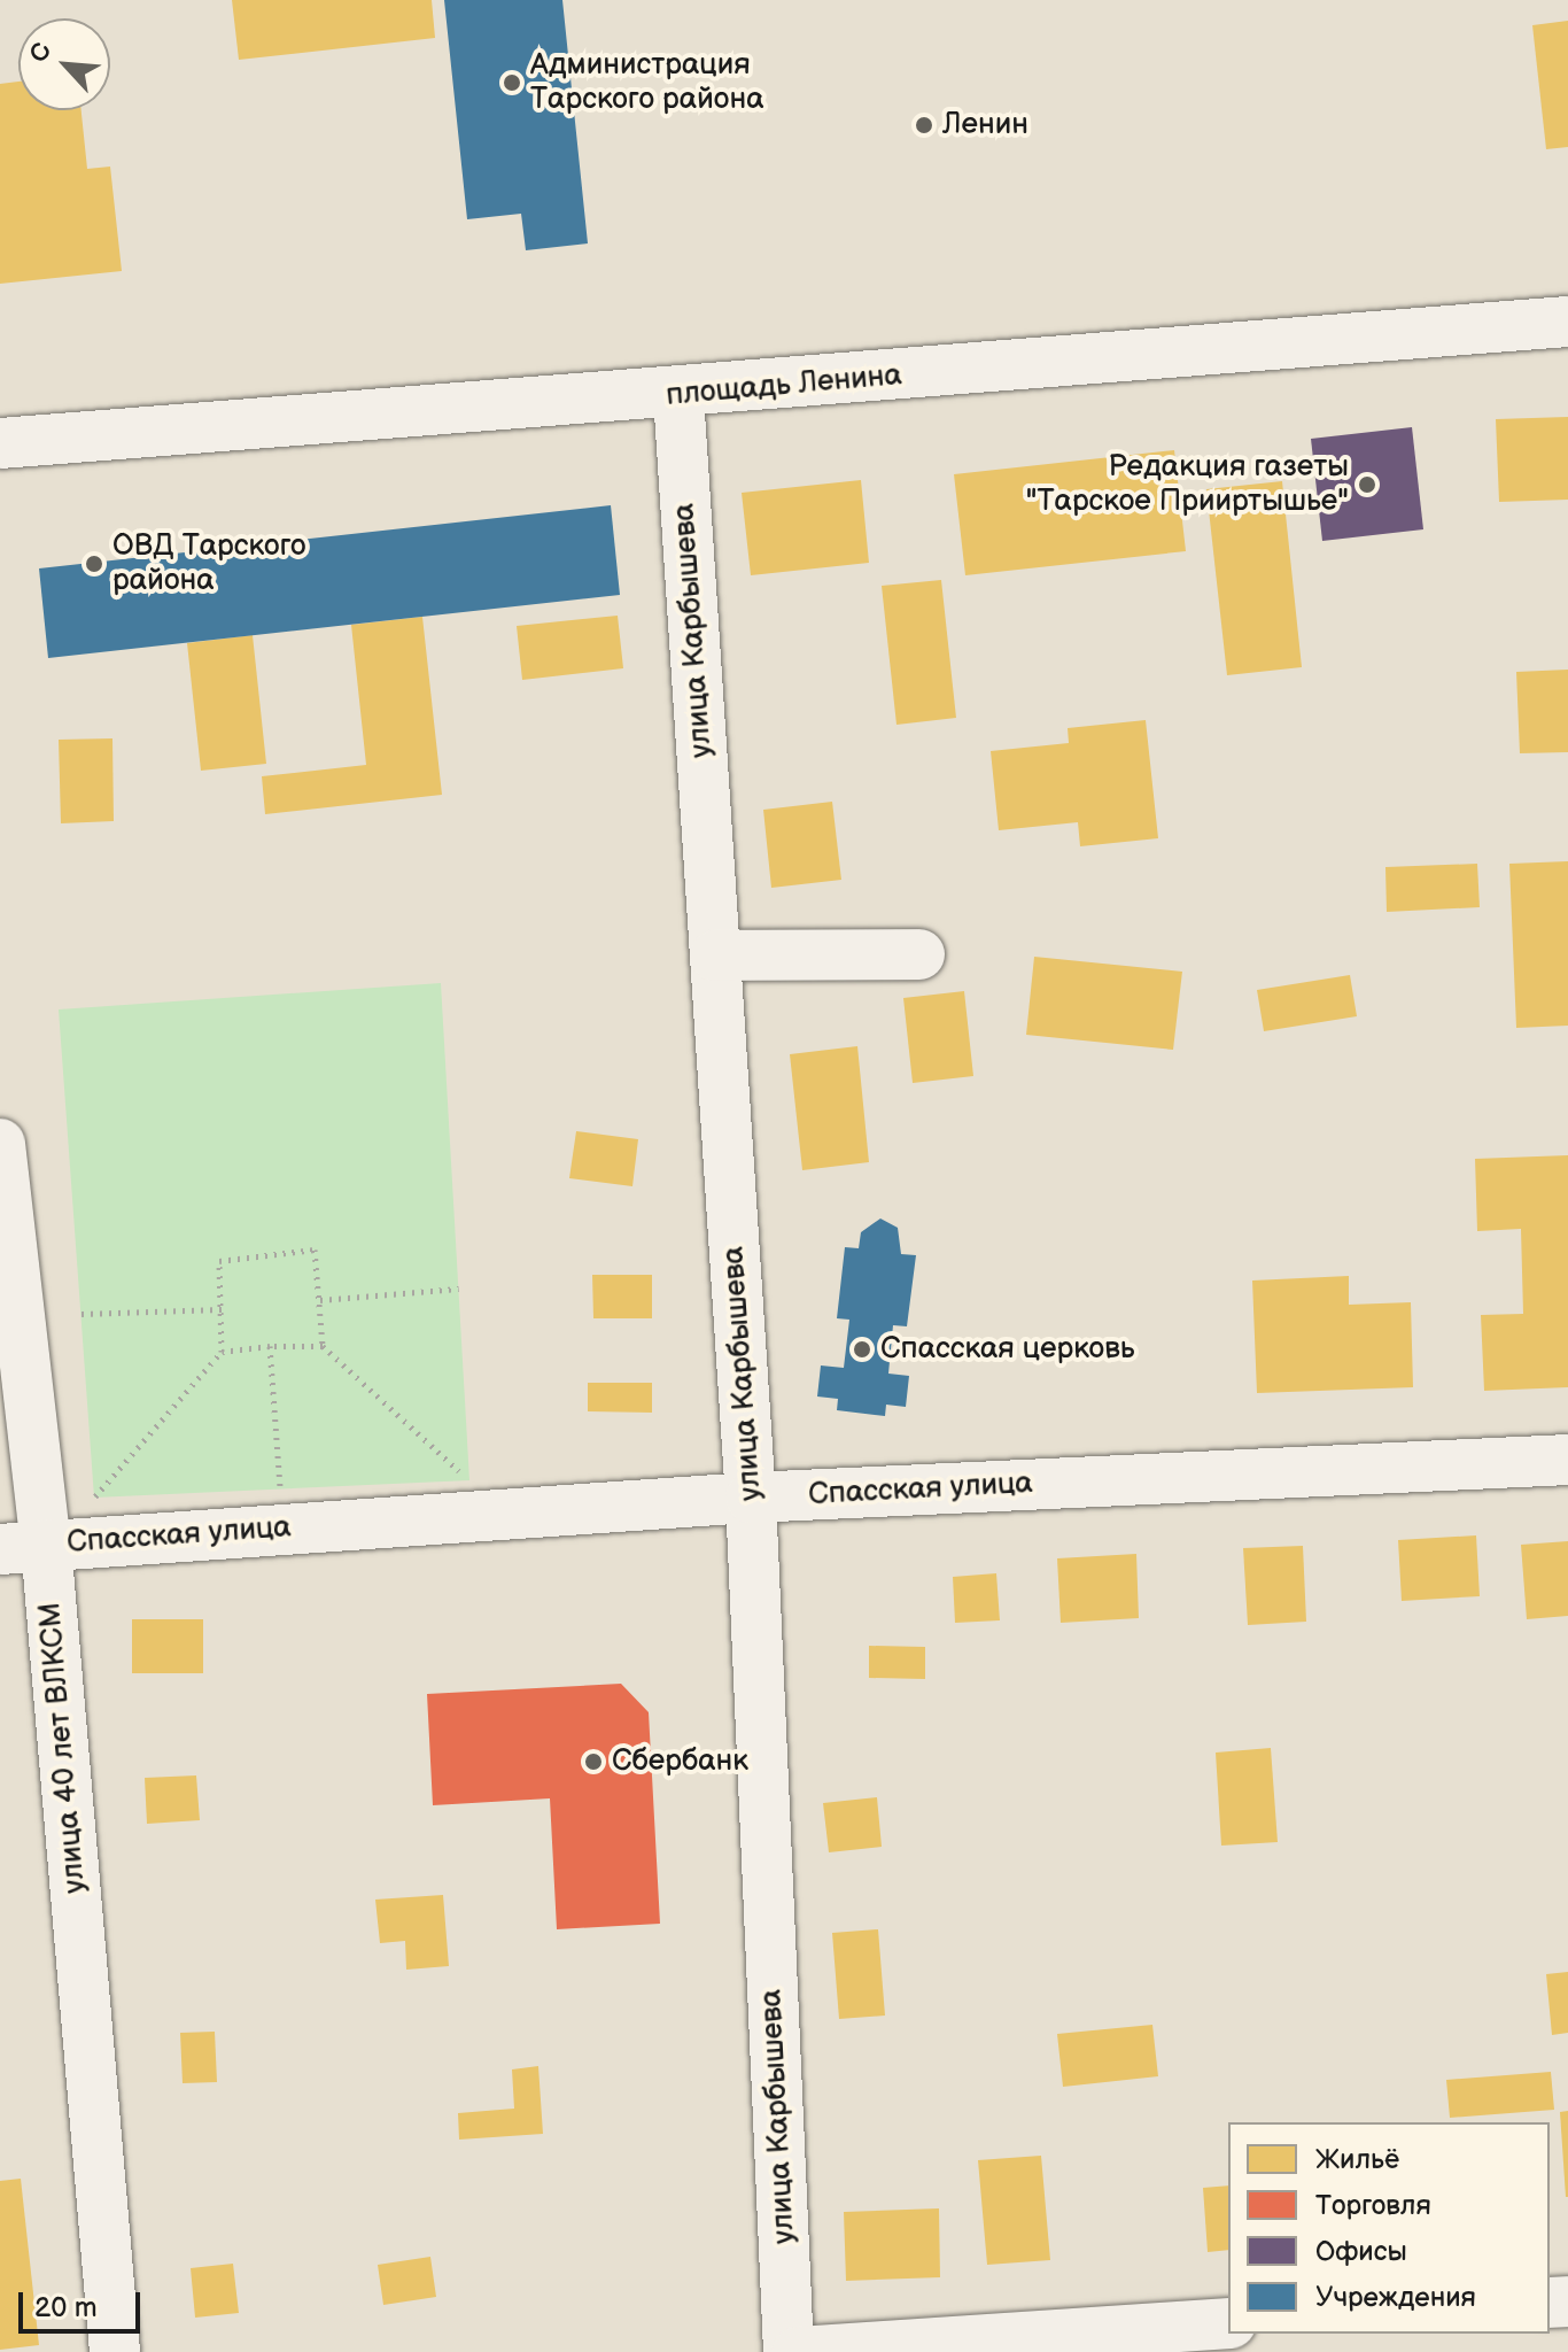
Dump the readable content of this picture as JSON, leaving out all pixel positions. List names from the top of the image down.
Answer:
{
  "streets": {
    "street": [
      "площадь Ленина",
      "улица Карбышева",
      "Спасская улица",
      "улица 40 лет ВЛКСМ"
    ]
  },
  "crossings": [
    ["площадь Ленина", "улица Карбышева"],
    ["улица Карбышева", "Спасская улица"],
    ["Спасская улица", "улица 40 лет ВЛКСМ"]
  ],
  "places": [
    "Администрация Тарского района",
    "Ленин",
    "Редакция газеты \"Тарское Прииртышье\"",
    "ОВД Тарского района",
    "Спасская церковь",
    "Сбербанк"
  ],
  "legend": [
    "Жильё",
    "Торговля",
    "Офисы",
    "Учреждения"
  ],
  "scale_bar": "20 m",
  "north": "top left"
}
